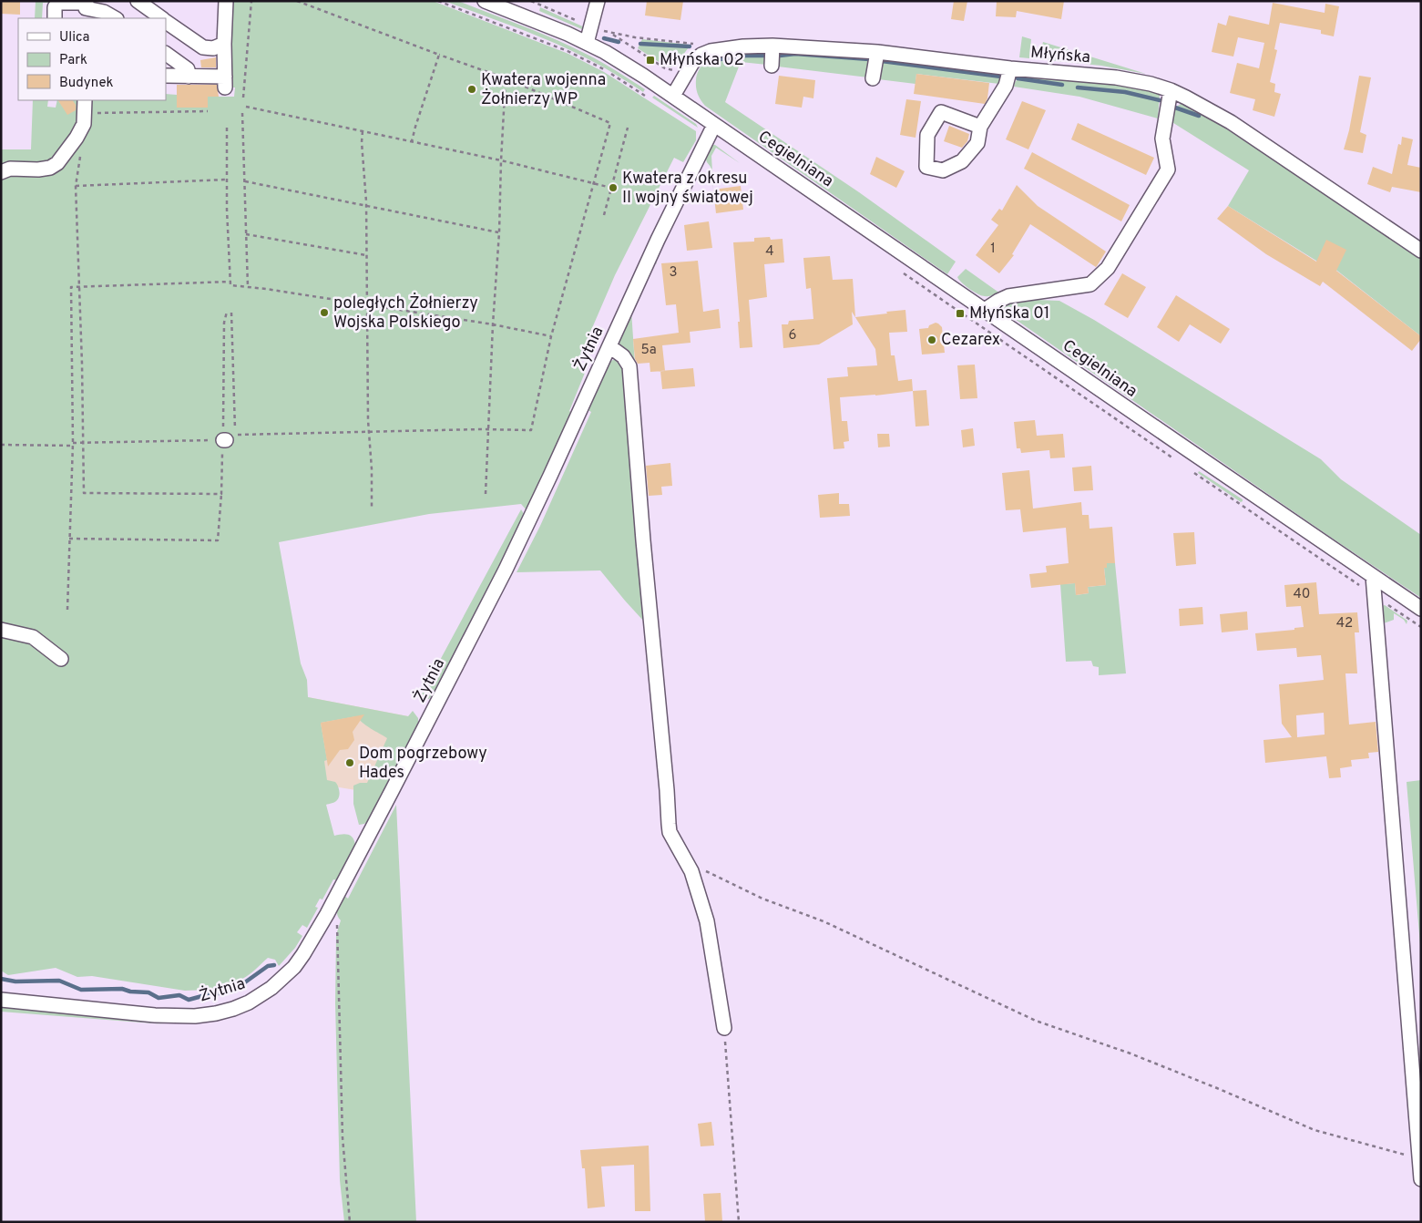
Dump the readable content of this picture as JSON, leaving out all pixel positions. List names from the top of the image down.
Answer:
{
  "streets": {
    "street": ["Młyńska", "Cegielniana", "Żytnia"]
  },
  "crossings": [
    ["Młyńska", "Cegielniana"],
    ["Cegielniana", "Żytnia"]
  ],
  "places": {
    "transit": ["Młyńska 02", "Młyńska 01"],
    "other": [
      "Kwatera wojenna Żołnierzy WP",
      "Kwatera z okresu II wojny światowej",
      "poległych Żołnierzy Wojska Polskiego",
      "Cezarex",
      "Dom pogrzebowy Hades"
    ]
  },
  "house_numbers": [
    "1",
    "4",
    "3",
    "6",
    "5a",
    "40",
    "42"
  ],
  "legend": ["Ulica", "Park", "Budynek"]
}
